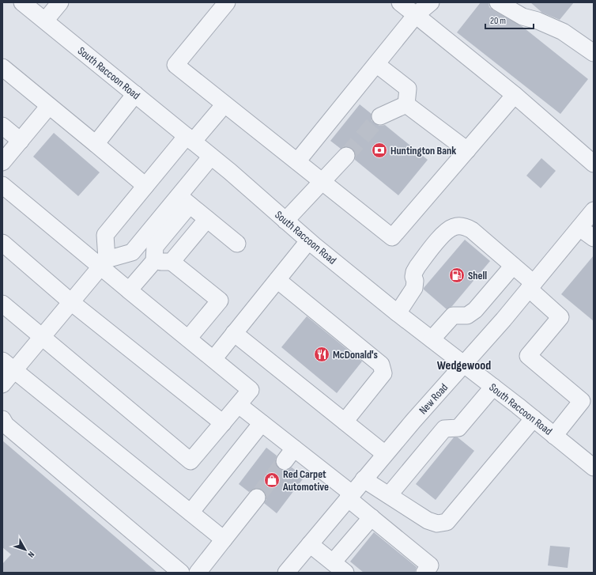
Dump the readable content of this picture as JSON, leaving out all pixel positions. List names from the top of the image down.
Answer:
{
  "streets": {
    "street": ["South Raccoon Road", "New Road"]
  },
  "crossings": [
    ["South Raccoon Road", "New Road"]
  ],
  "districts": ["Wedgewood"],
  "places": {
    "bank": ["Huntington Bank"],
    "fuel station": ["Shell"],
    "restaurant": ["McDonald's"],
    "shop": ["Red Carpet Automotive"]
  },
  "scale_bar": "20 m",
  "north": "bottom right"
}
